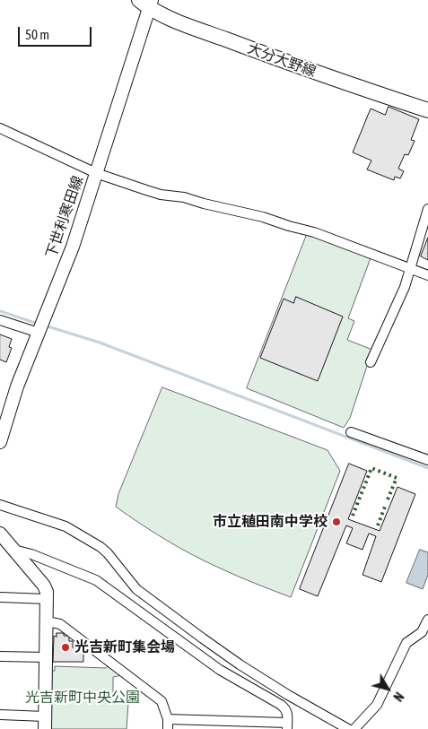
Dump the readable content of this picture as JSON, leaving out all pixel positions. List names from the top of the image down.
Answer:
{
  "streets": {
    "main road": ["大分大野線", "下世利寒田線"]
  },
  "crossings": [
    ["大分大野線", "下世利寒田線"]
  ],
  "parks": ["光吉新町中央公園"],
  "places": ["市立稙田南中学校", "光吉新町集会場"],
  "scale_bar": "50 m",
  "north": "bottom right"
}
